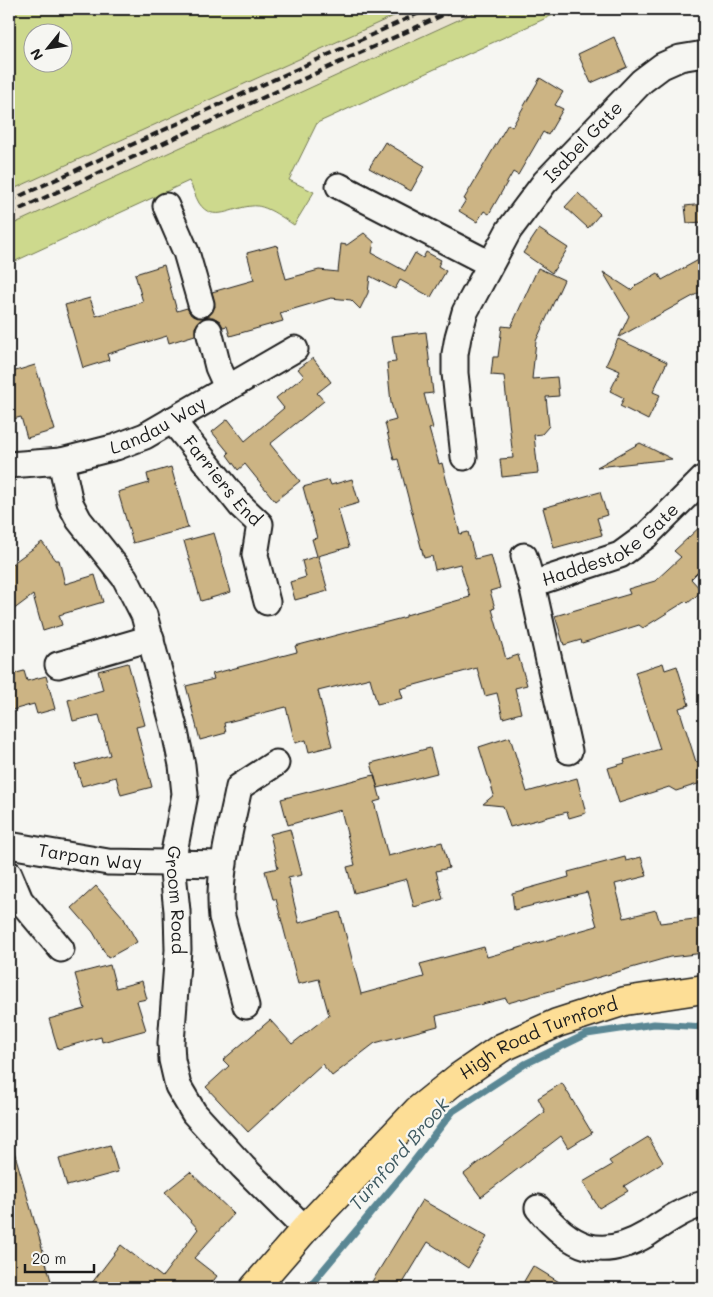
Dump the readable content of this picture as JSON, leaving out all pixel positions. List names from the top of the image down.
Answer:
{
  "streets": {
    "main road": ["High Road Turnford"],
    "street": [
      "Isabel Gate",
      "Landau Way",
      "Farriers End",
      "Haddestoke Gate",
      "Tarpan Way",
      "Groom Road"
    ]
  },
  "crossings": [
    ["Landau Way", "Farriers End"],
    ["Landau Way", "Groom Road"],
    ["Tarpan Way", "Groom Road"],
    ["Groom Road", "High Road Turnford"]
  ],
  "water": ["Turnford Brook"],
  "scale_bar": "20 m",
  "north": "bottom left"
}
